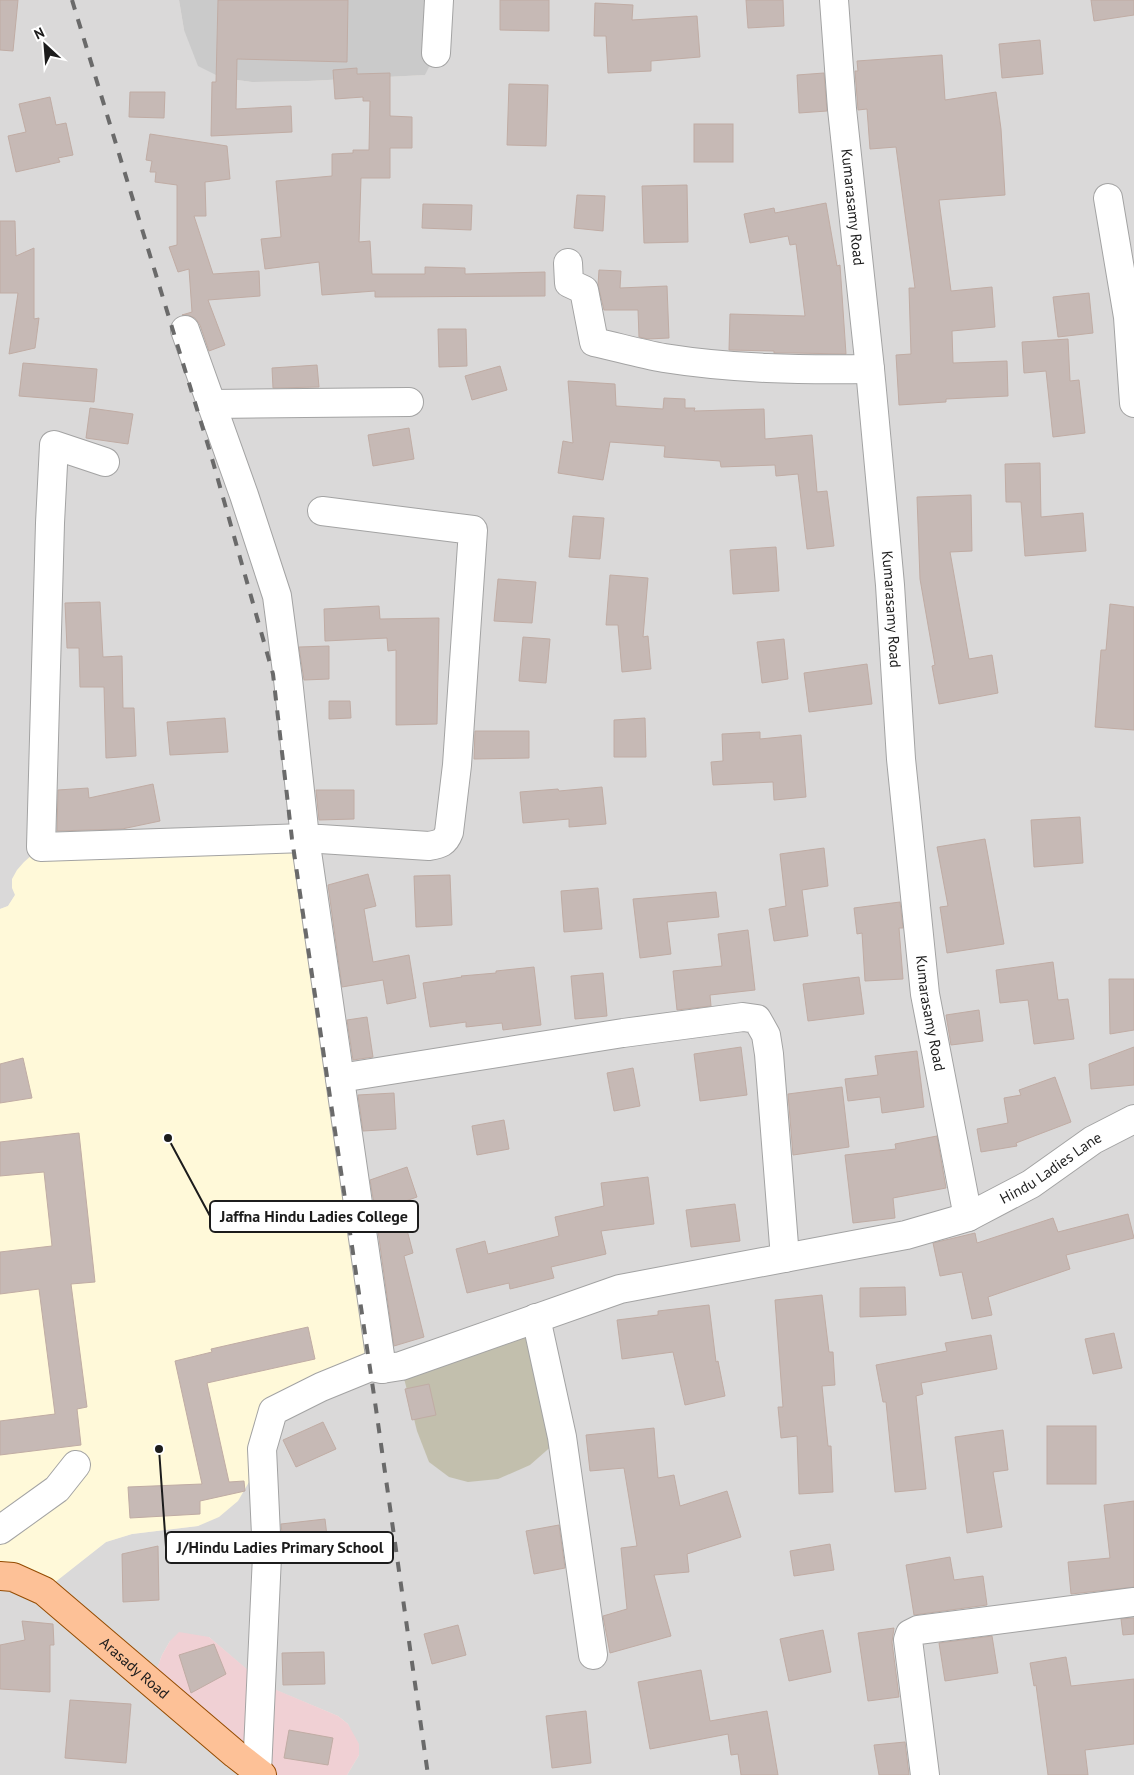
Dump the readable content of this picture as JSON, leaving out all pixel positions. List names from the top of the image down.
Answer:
{
  "streets": {
    "main road": ["Arasady Road"],
    "street": ["Kumarasamy Road", "Hindu Ladies Lane"]
  },
  "crossings": [
    ["Kumarasamy Road", "Hindu Ladies Lane"],
    ["Hindu Ladies Lane", "Arasady Road"]
  ],
  "places": ["Jaffna Hindu Ladies College", "J/Hindu Ladies Primary School"],
  "north": "top left"
}
